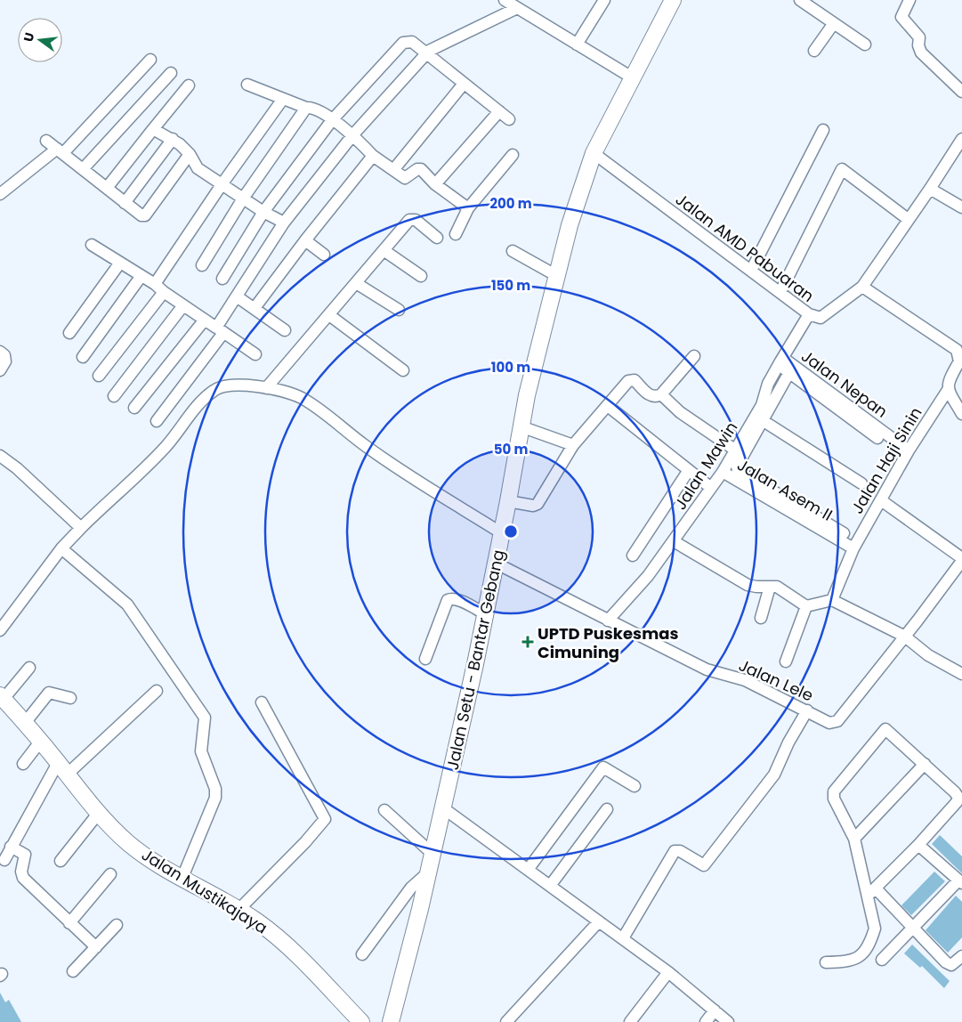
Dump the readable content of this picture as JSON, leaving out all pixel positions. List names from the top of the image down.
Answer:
{
  "streets": {
    "main road": ["Jalan Setu - Bantar Gebang", "Jalan Mustikajaya"],
    "street": [
      "Jalan AMD Pabuaran",
      "Jalan Nepan",
      "Jalan Haji Sinin",
      "Jalan Mawin",
      "Jalan Asem II",
      "Jalan Lele"
    ]
  },
  "crossings": [
    ["Jalan AMD Pabuaran", "Jalan Haji Sinin"],
    ["Jalan AMD Pabuaran", "Jalan Mawin"],
    ["Jalan AMD Pabuaran", "Jalan Setu - Bantar Gebang"],
    ["Jalan Nepan", "Jalan Haji Sinin"],
    ["Jalan Nepan", "Jalan Mawin"],
    ["Jalan Haji Sinin", "Jalan Asem II"],
    ["Jalan Mawin", "Jalan Asem II"],
    ["Jalan Mawin", "Jalan Lele"],
    ["Jalan Setu - Bantar Gebang", "Jalan Lele"]
  ],
  "places": {
    "health": ["UPTD Puskesmas Cimuning"]
  },
  "north": "left",
  "rings": [
    "200 m",
    "150 m",
    "100 m",
    "50 m"
  ]
}
